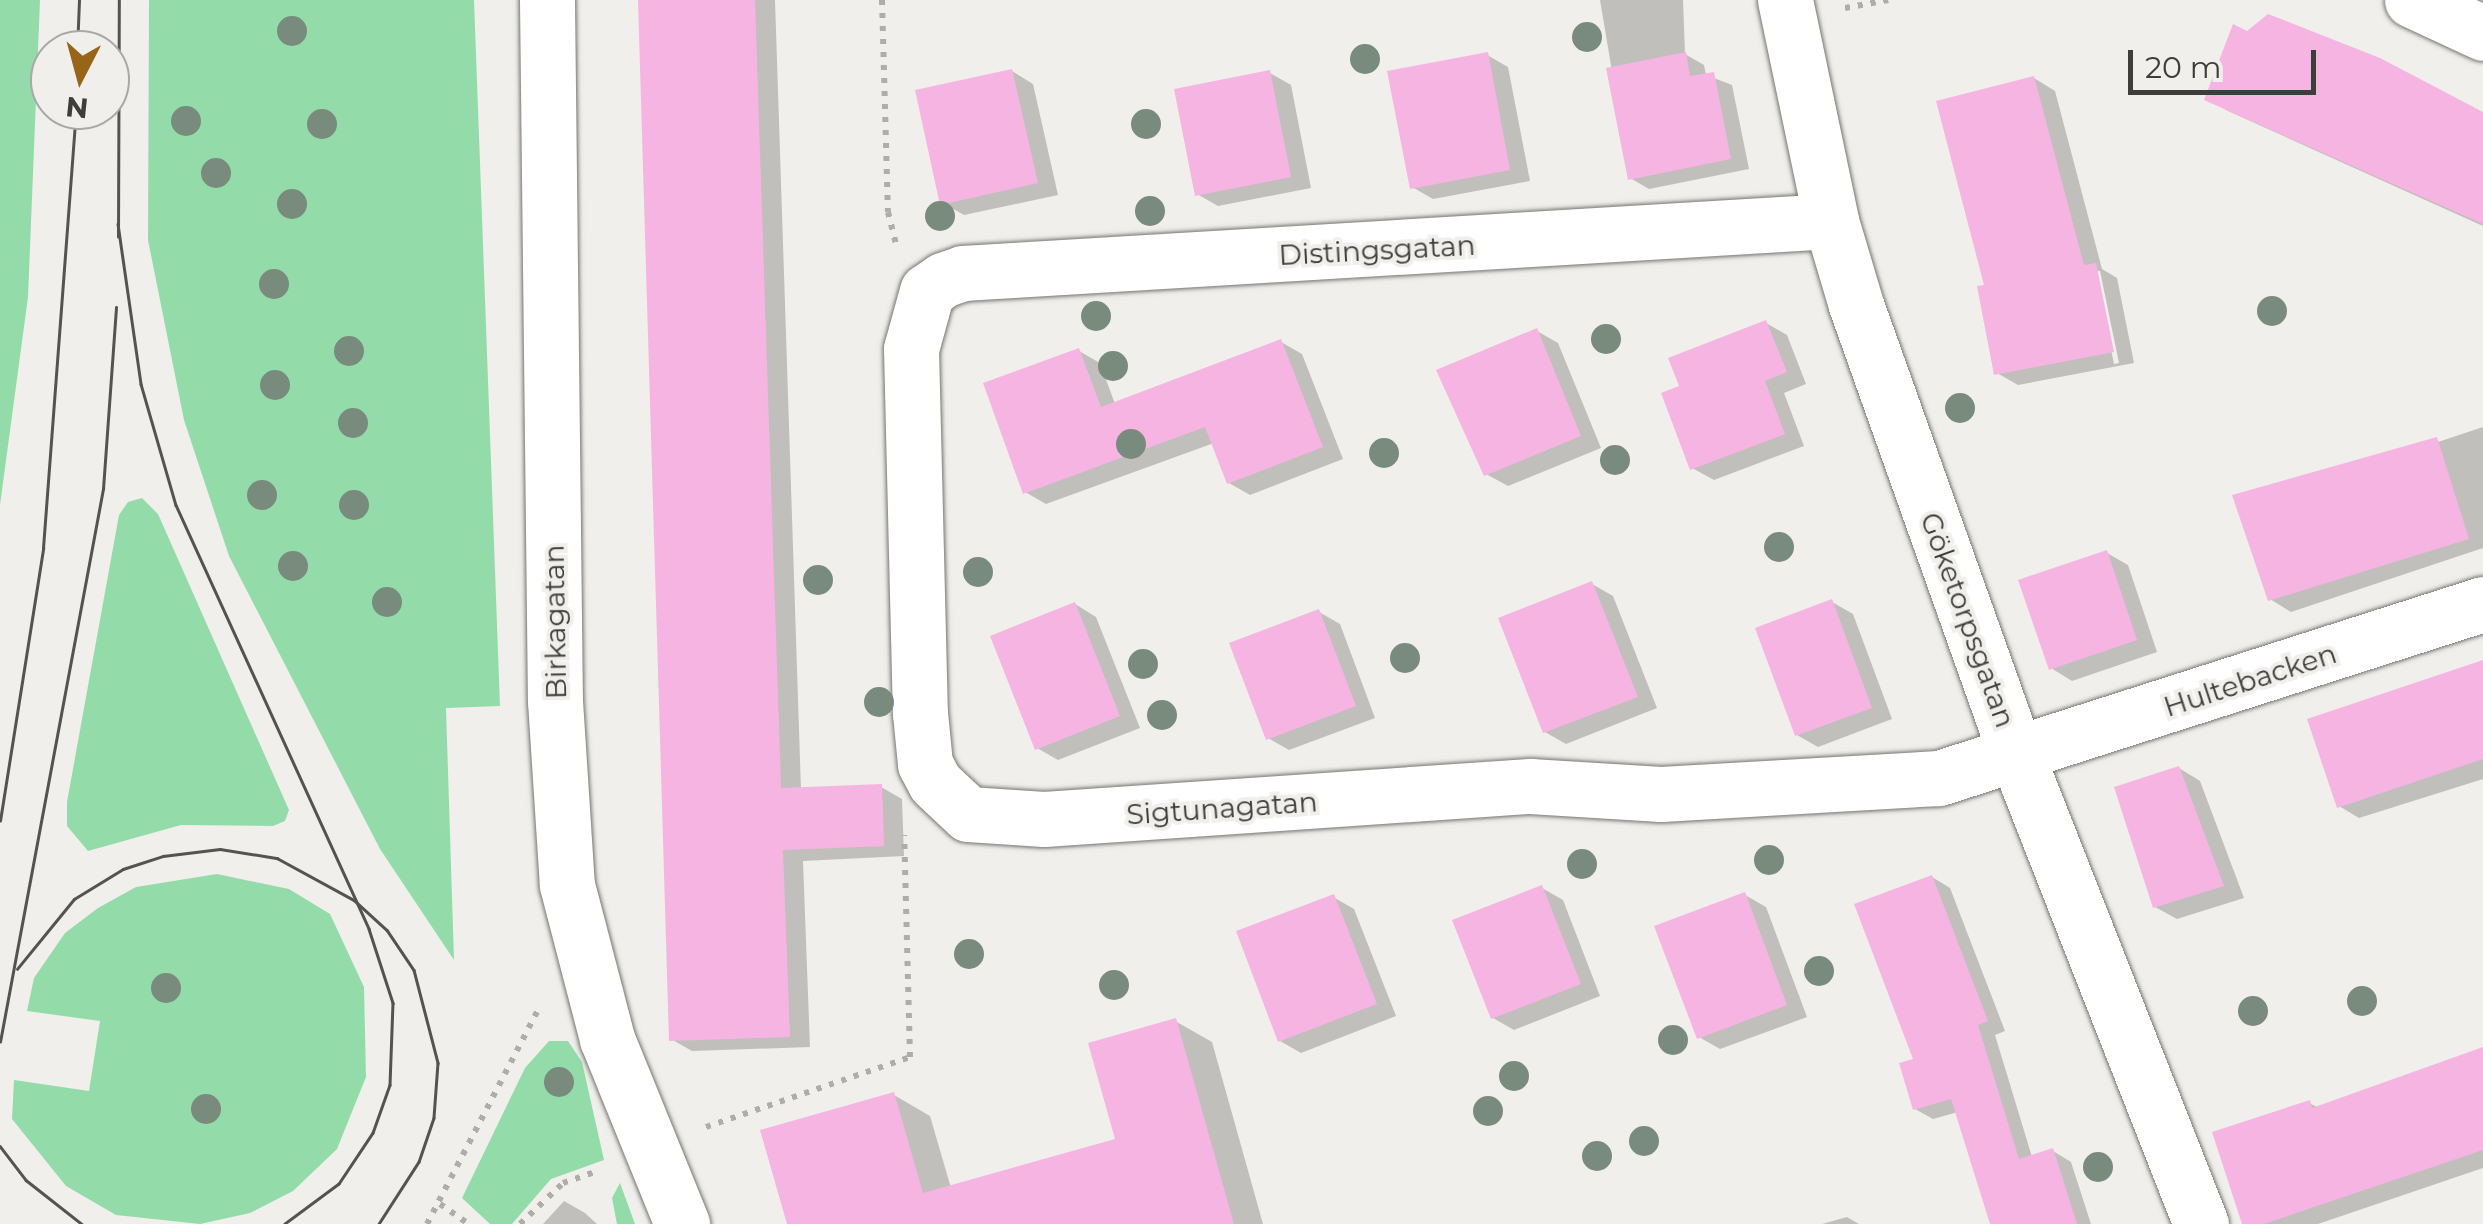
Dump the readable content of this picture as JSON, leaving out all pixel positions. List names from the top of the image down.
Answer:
{
  "streets": {
    "street": [
      "Distingsgatan",
      "Göketorpsgatan",
      "Birkagatan",
      "Hultebacken",
      "Sigtunagatan"
    ]
  },
  "crossings": [
    ["Distingsgatan", "Göketorpsgatan"],
    ["Göketorpsgatan", "Hultebacken"],
    ["Göketorpsgatan", "Sigtunagatan"],
    ["Hultebacken", "Sigtunagatan"]
  ],
  "scale_bar": "20 m",
  "north": "bottom"
}
